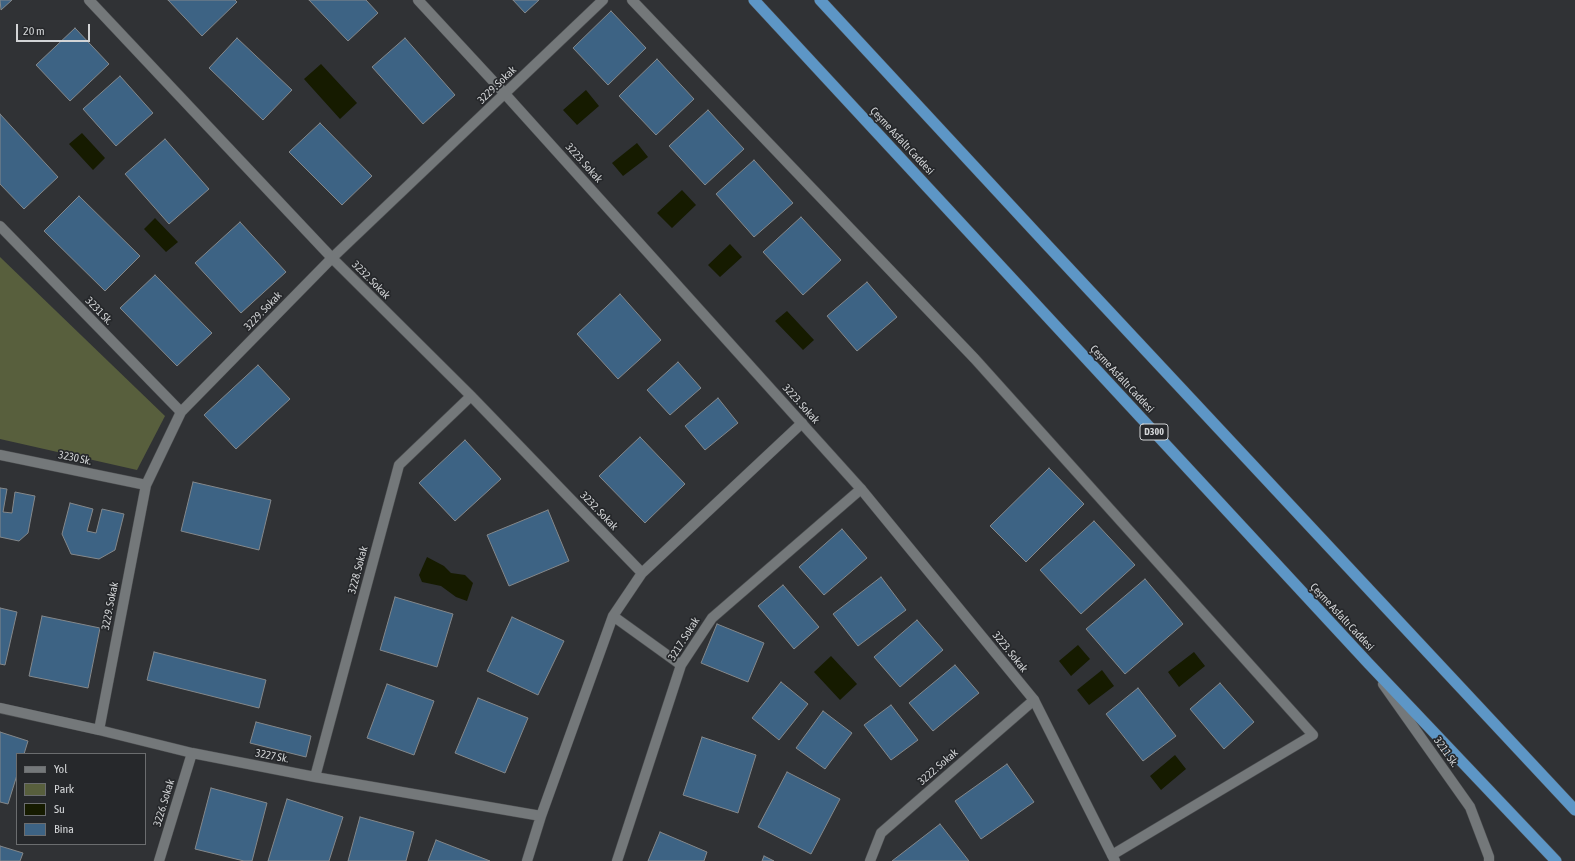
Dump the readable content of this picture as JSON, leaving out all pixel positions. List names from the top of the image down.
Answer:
{
  "streets": {
    "highway": ["Çeşme Asfaltı Caddesi", "D300"],
    "street": [
      "3229. Sokak",
      "3223. Sokak",
      "3232. Sokak",
      "3231 Sk.",
      "3230 Sk.",
      "3228. Sokak",
      "3217. Sokak",
      "3211 Sk.",
      "3227 Sk.",
      "3222. Sokak",
      "3226. Sokak"
    ]
  },
  "crossings": [
    ["3229. Sokak", "3223. Sokak"],
    ["3229. Sokak", "3232. Sokak"],
    ["3229. Sokak", "3231 Sk."],
    ["3229. Sokak", "3230 Sk."],
    ["3229. Sokak", "3227 Sk."],
    ["Çeşme Asfaltı Caddesi", "3211 Sk."],
    ["3223. Sokak", "3217. Sokak"],
    ["3223. Sokak", "3222. Sokak"],
    ["3232. Sokak", "3228. Sokak"],
    ["3228. Sokak", "3227 Sk."],
    ["3227 Sk.", "3226. Sokak"]
  ],
  "legend": [
    "Yol",
    "Park",
    "Su",
    "Bina"
  ],
  "scale_bar": "20 m"
}
